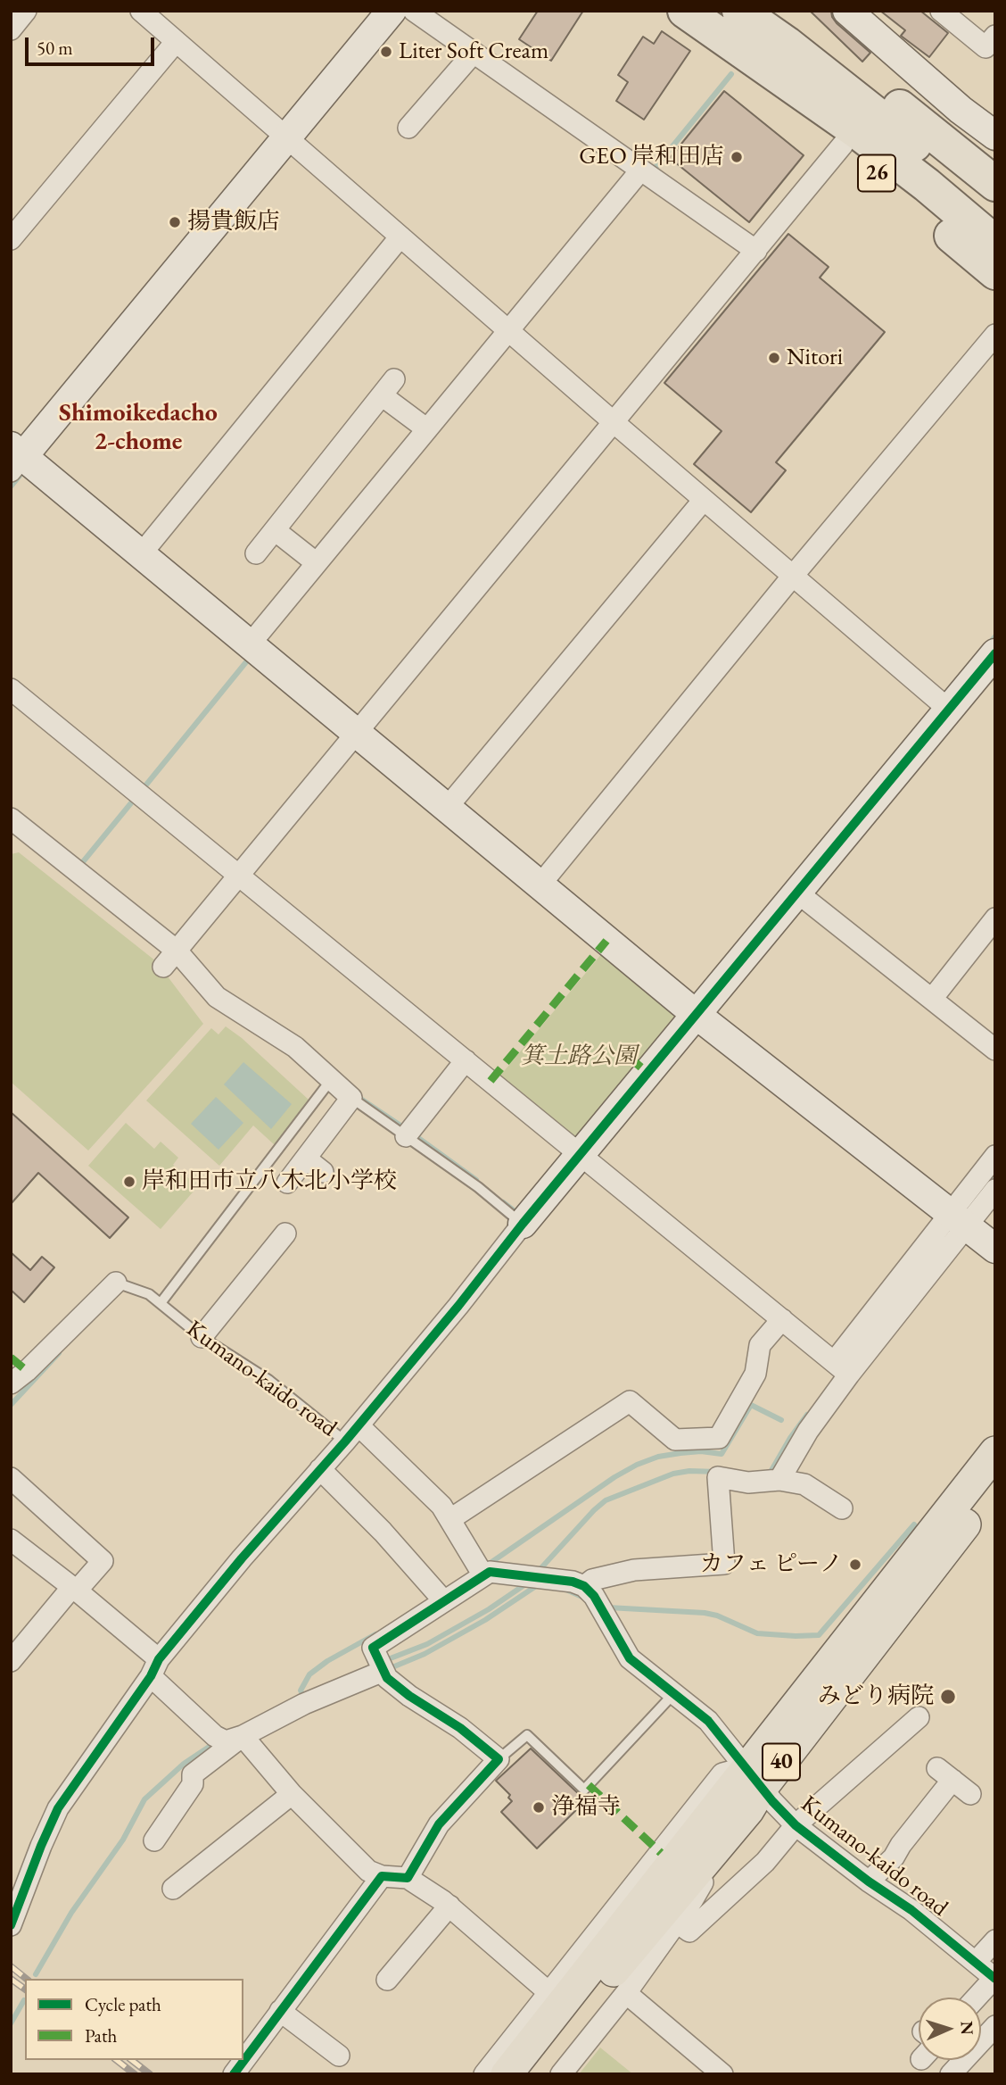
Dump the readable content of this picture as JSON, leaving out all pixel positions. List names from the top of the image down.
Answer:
{
  "streets": {
    "highway": ["26"],
    "main road": ["40"],
    "street": ["Kumano-kaido road"]
  },
  "crossings": [
    ["Kumano-kaido road", "40"]
  ],
  "districts": ["Shimoikedacho 2-chome"],
  "parks": ["箕土路公園"],
  "places": [
    "Liter Soft Cream",
    "GEO 岸和田店",
    "揚貴飯店",
    "Nitori",
    "岸和田市立八木北小学校",
    "カフェ ピーノ",
    "みどり病院",
    "浄福寺"
  ],
  "legend": ["Cycle path", "Path"],
  "scale_bar": "50 m",
  "north": "right"
}
